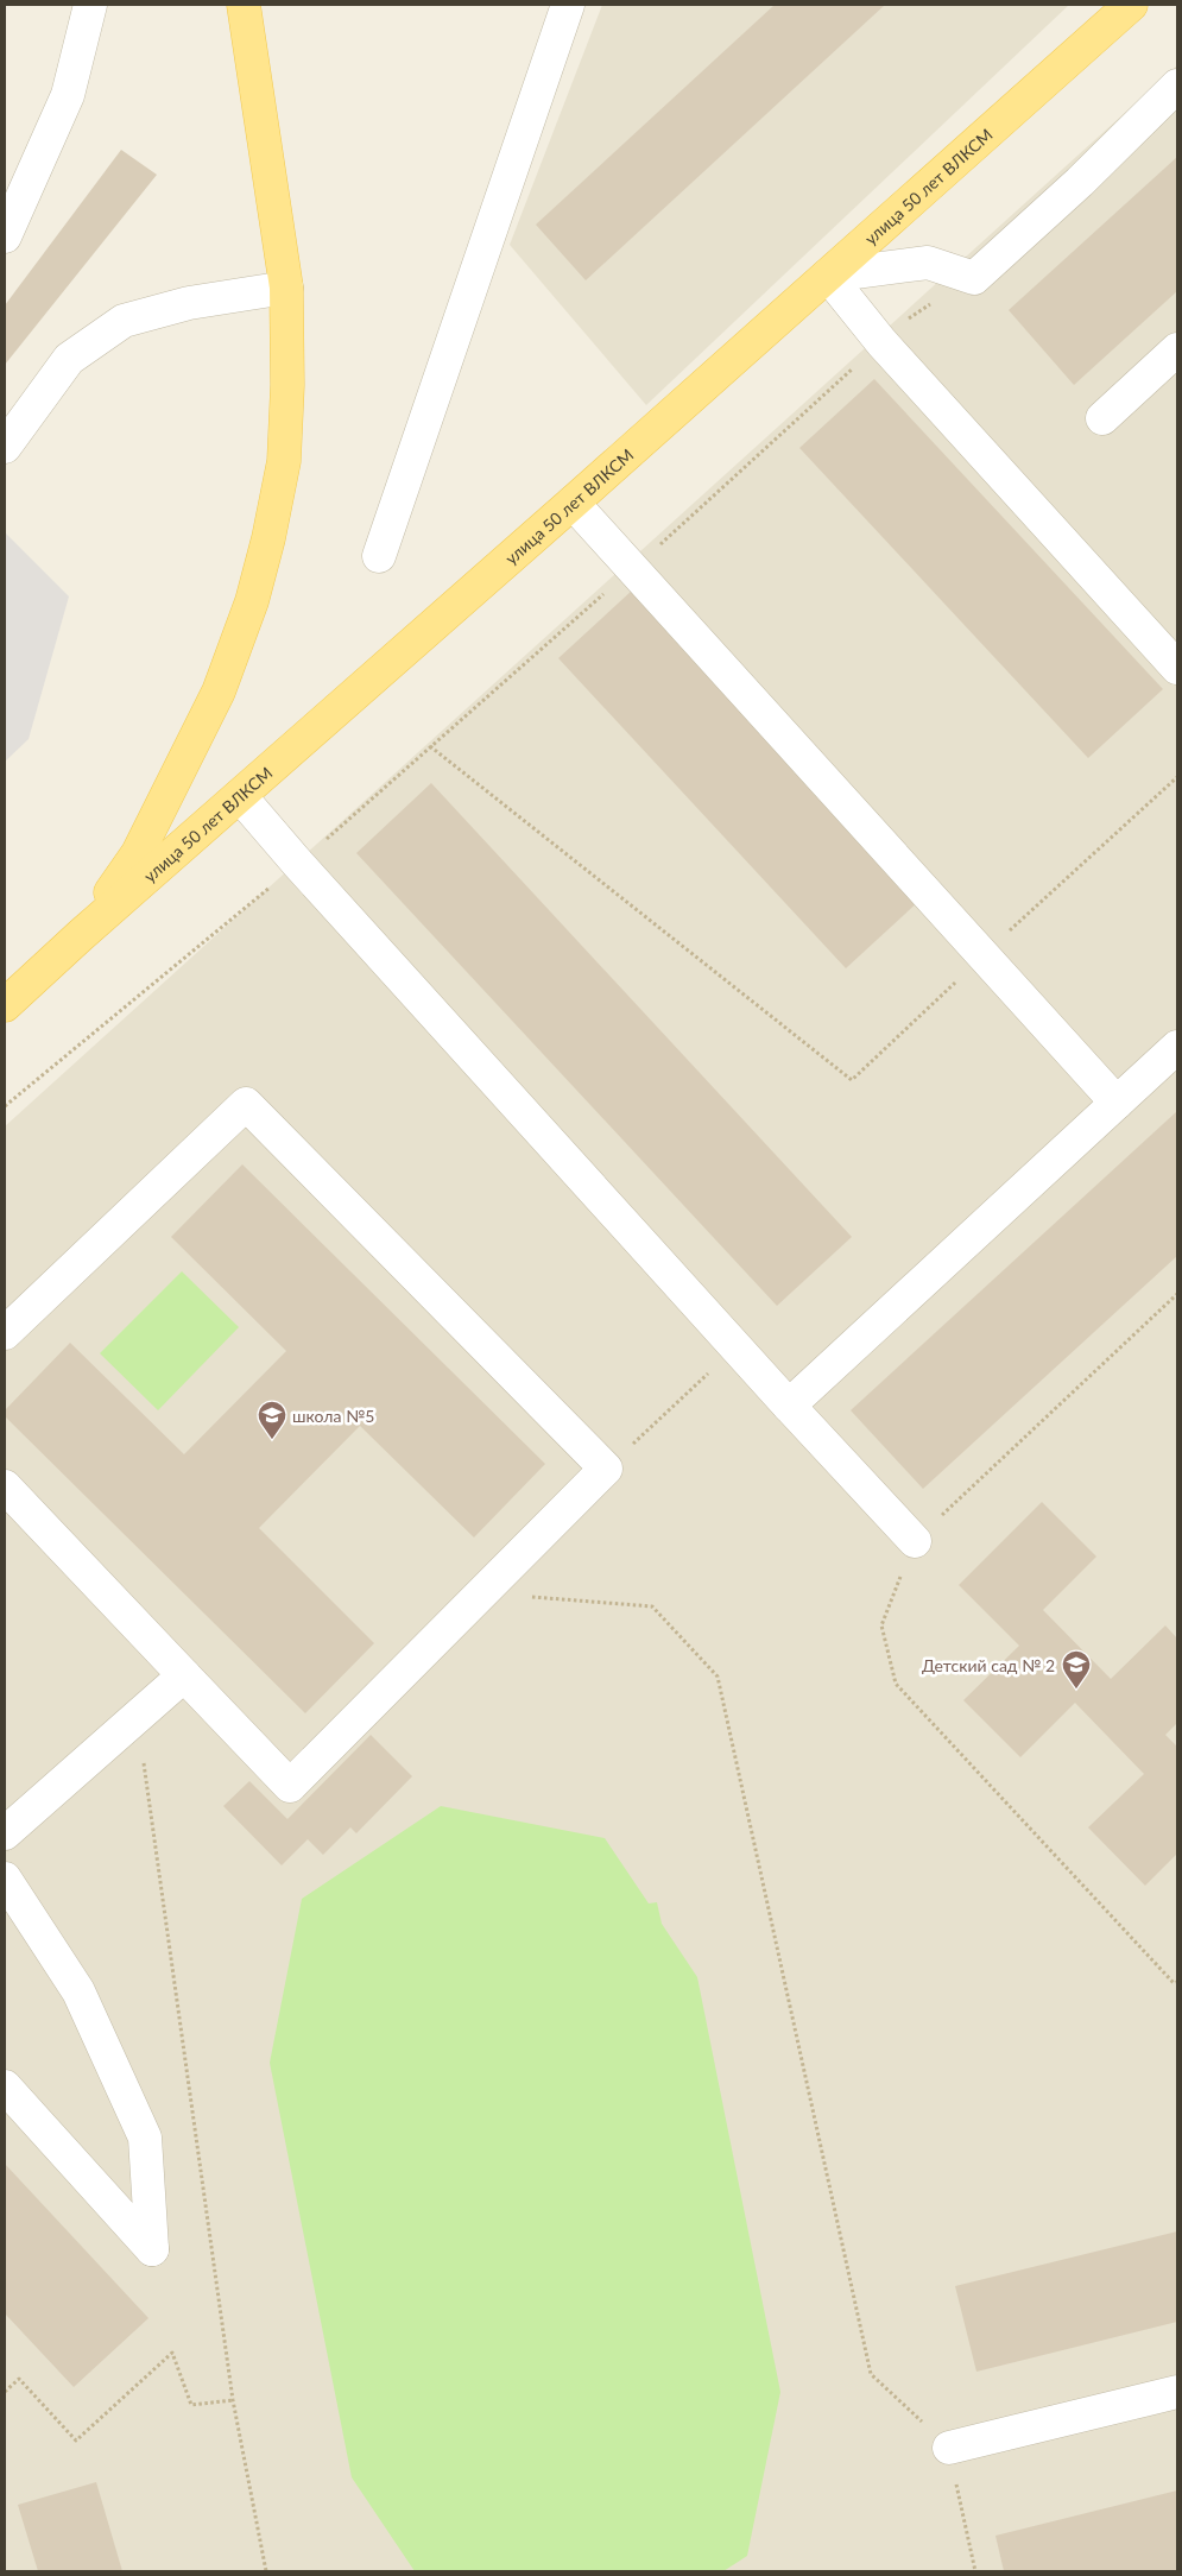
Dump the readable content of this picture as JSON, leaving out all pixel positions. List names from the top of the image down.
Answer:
{
  "streets": {
    "main road": ["улица 50 лет ВЛКСМ"]
  },
  "places": {
    "school or university": ["школа №5", "Детский сад № 2"]
  }
}
